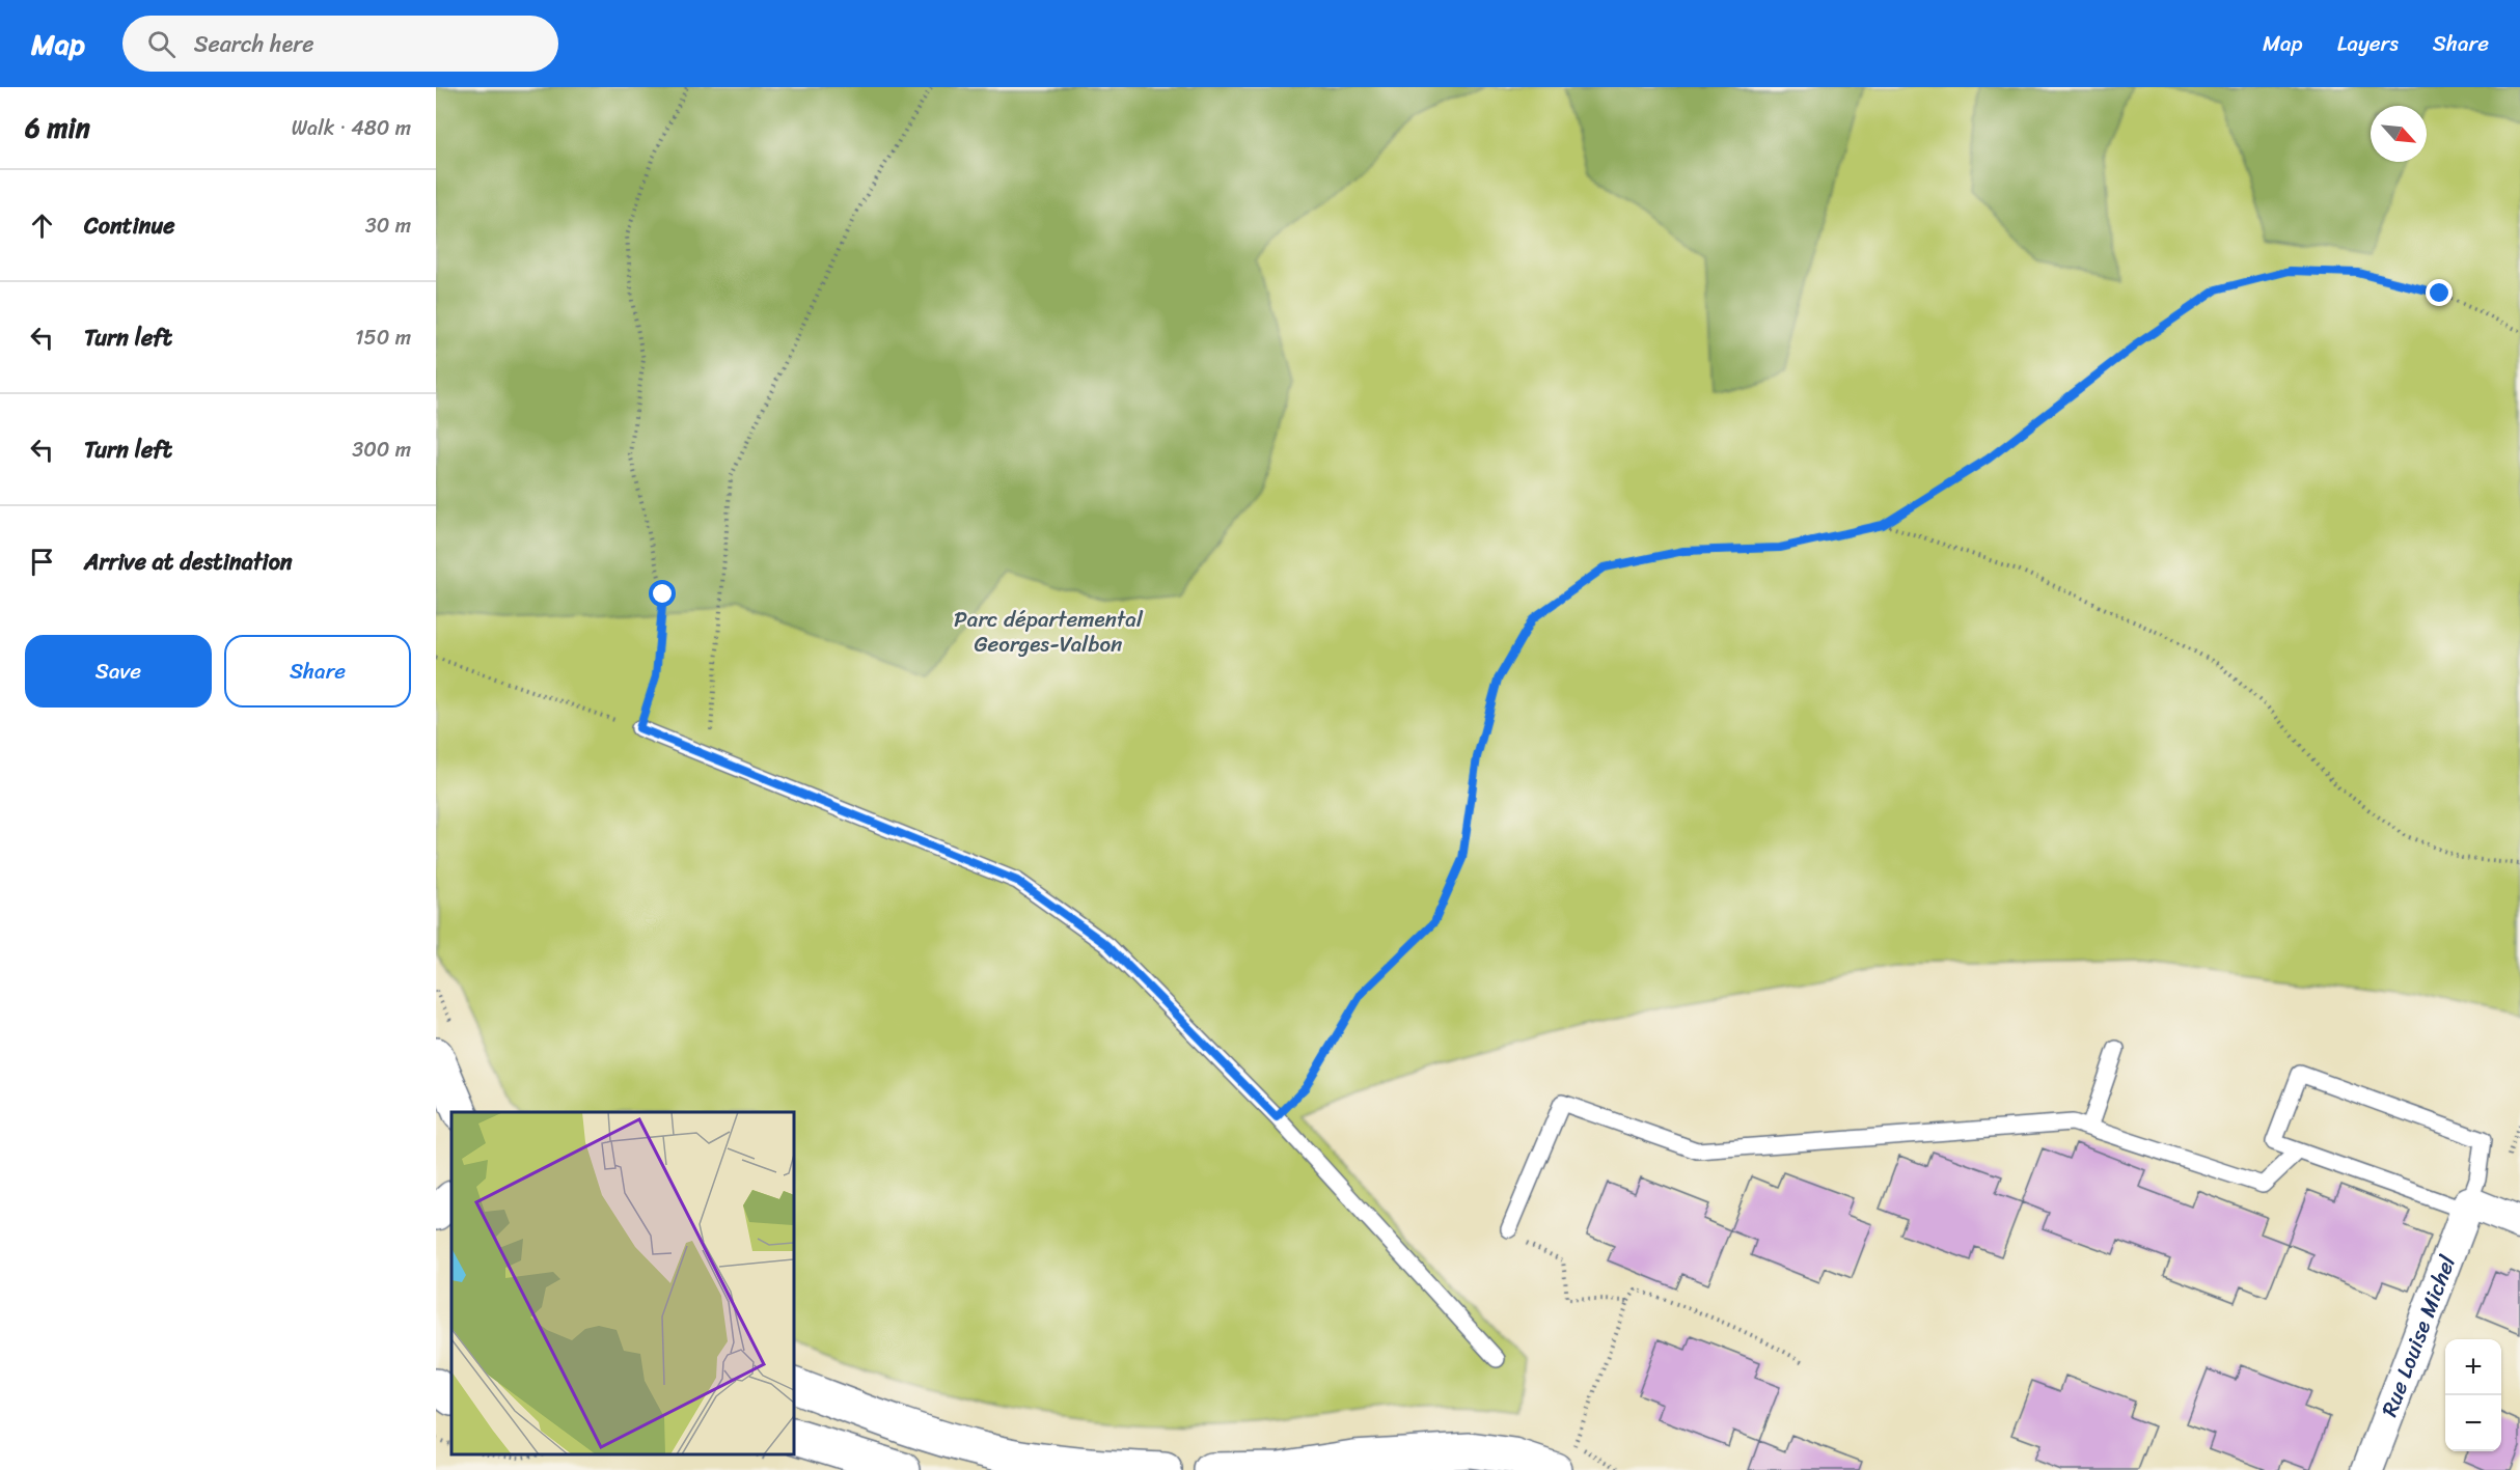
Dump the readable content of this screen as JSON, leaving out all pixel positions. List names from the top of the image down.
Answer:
{
  "streets": {
    "street": ["Rue Louise Michel"]
  },
  "parks": ["Parc départemental Georges-Valbon"],
  "north": "bottom right",
  "page": {
    "header": "Map",
    "search": "Search here",
    "nav": ["Map", "Layers", "Share"],
    "heading": ["6 min", "Walk · 480 m"],
    "list": [
      ["Continue", "30 m"],
      ["Turn left", "150 m"],
      ["Turn left", "300 m"],
      "Arrive at destination"
    ],
    "buttons": ["Save", "Share"],
    "map_buttons": ["+", "−"]
  }
}
